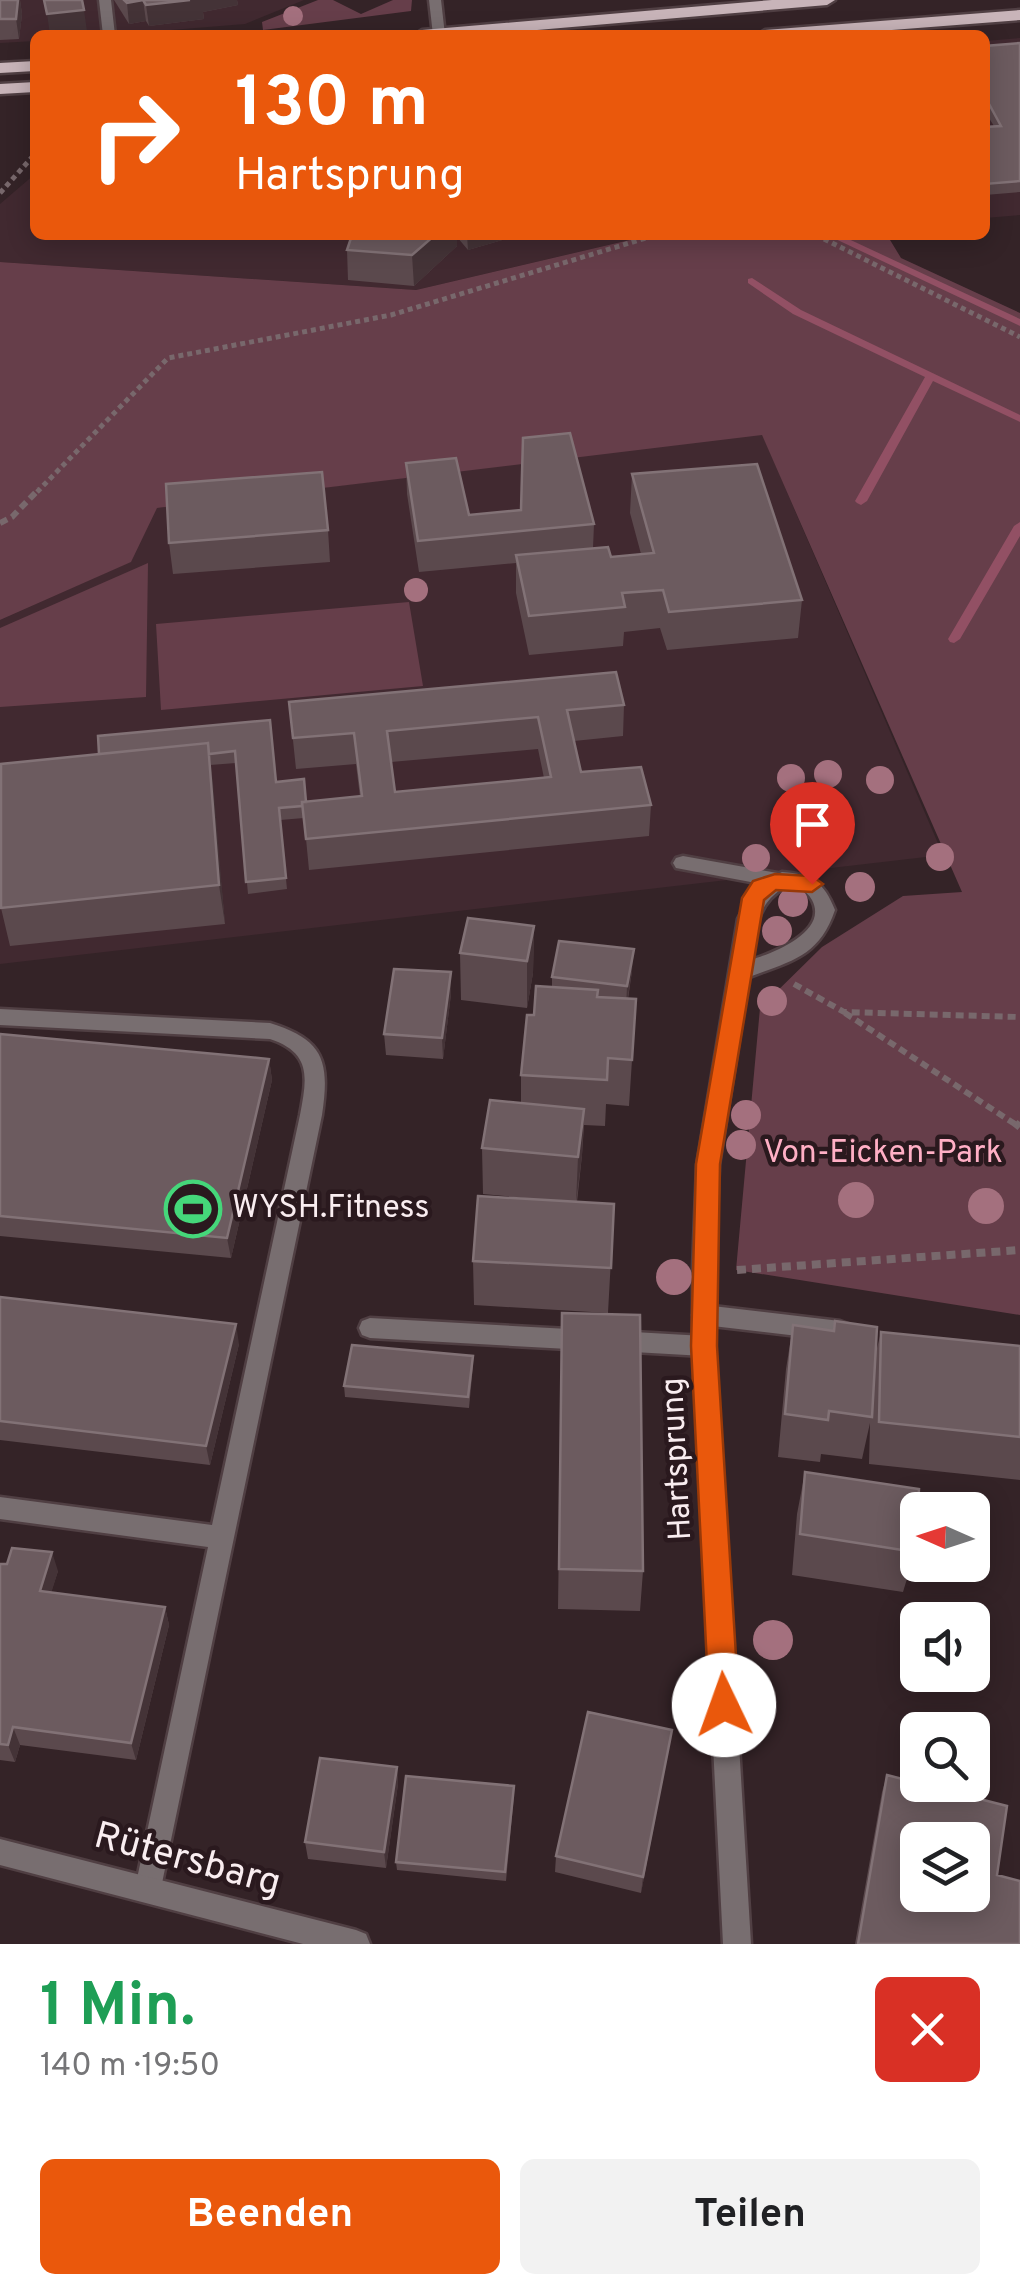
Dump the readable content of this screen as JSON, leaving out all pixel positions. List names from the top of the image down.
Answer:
{
  "streets": {
    "street": ["Hartsprung", "Rütersbarg"]
  },
  "parks": ["Von-Eicken-Park"],
  "places": {
    "sports": ["WYSH.Fitness"]
  },
  "north": "left",
  "page": {
    "turn": ["130 m", "Hartsprung"],
    "heading": ["1 Min.", "140 m · 19:50"],
    "buttons": ["Beenden", "Teilen"]
  }
}
